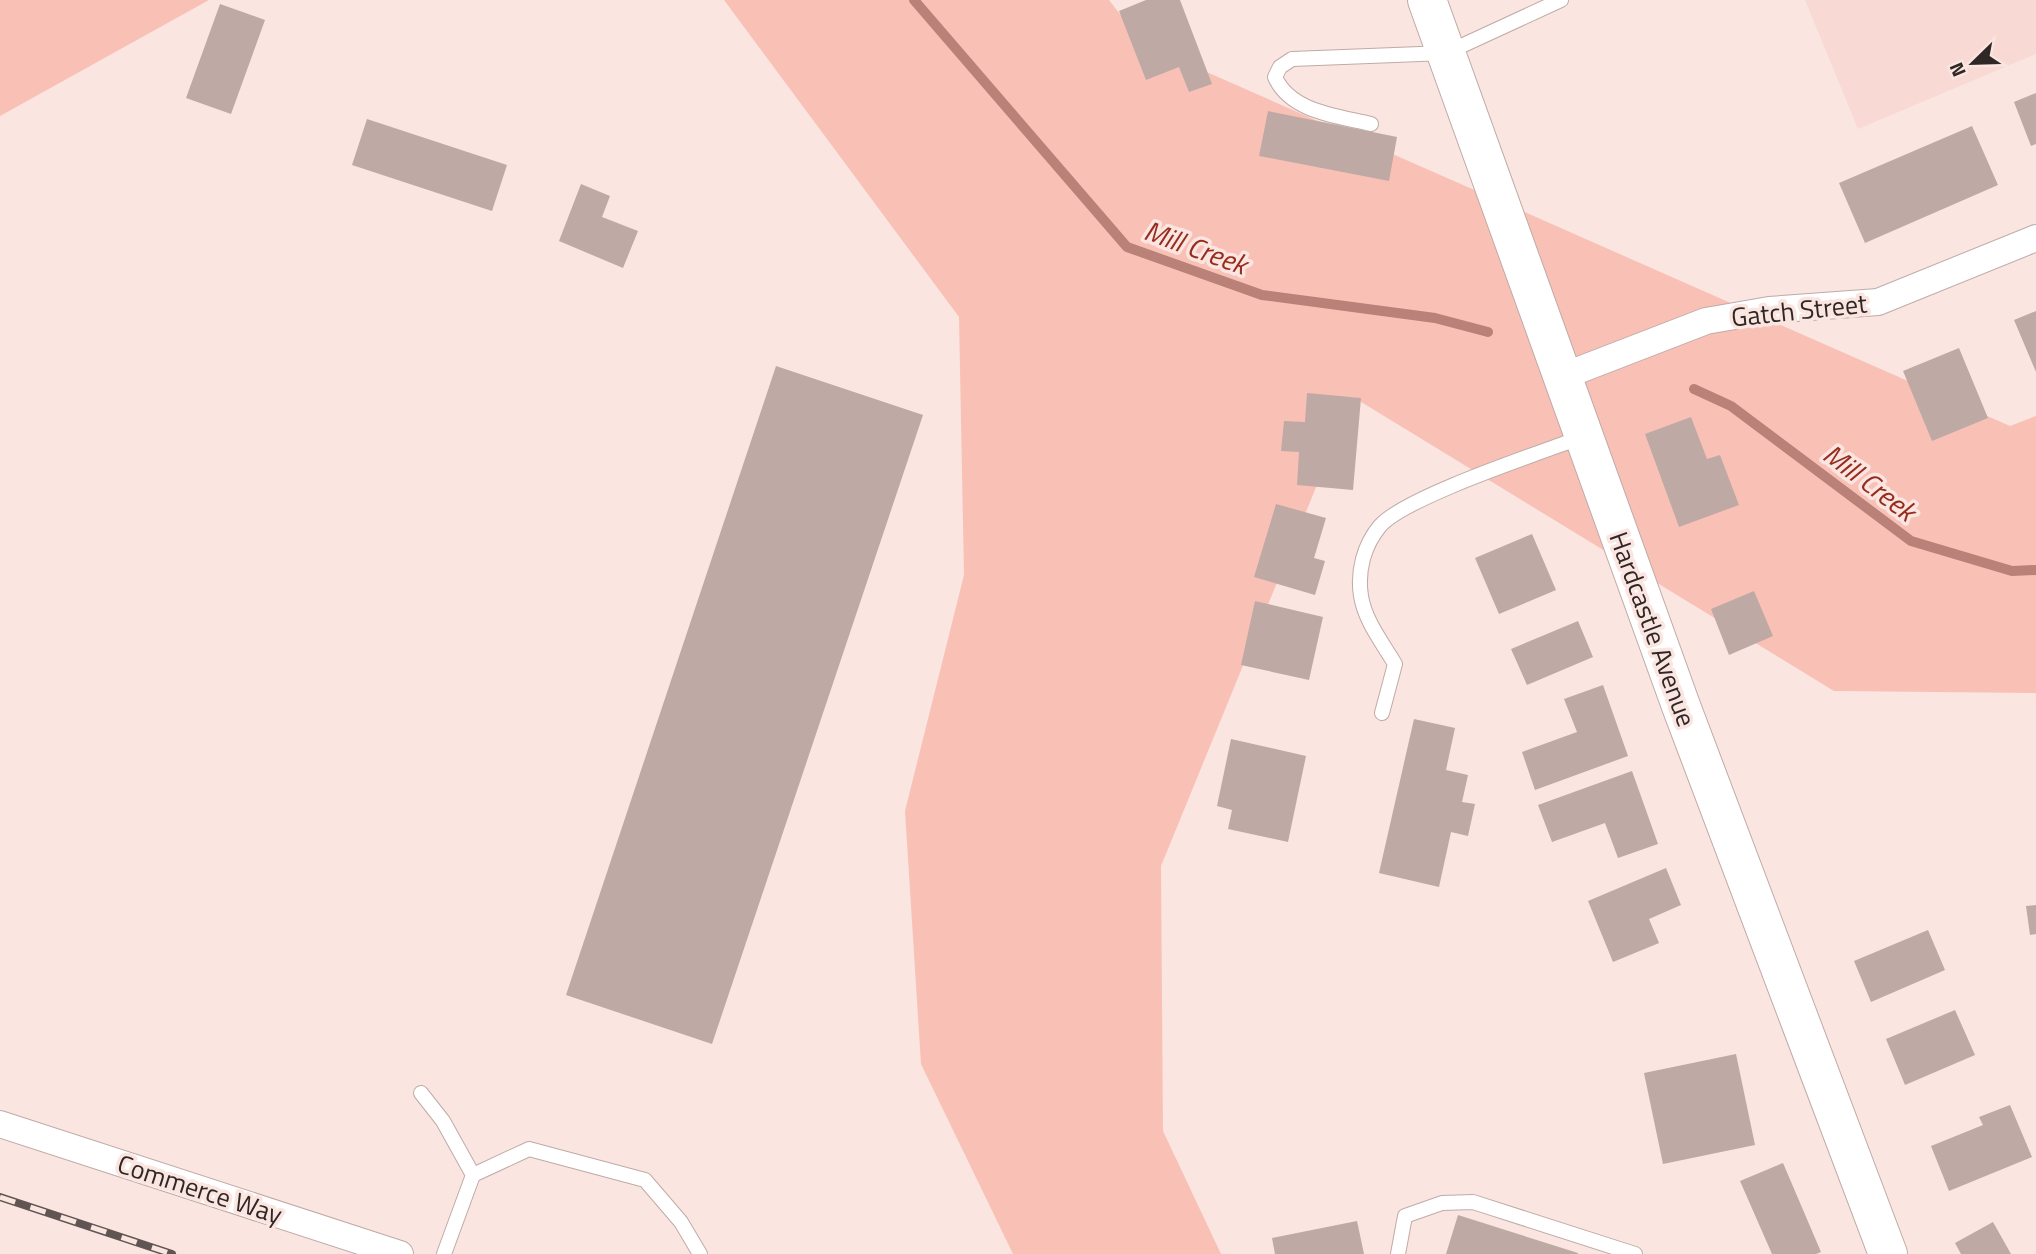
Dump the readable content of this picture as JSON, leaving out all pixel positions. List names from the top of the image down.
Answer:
{
  "streets": {
    "street": ["Gatch Street", "Hardcastle Avenue", "Commerce Way"]
  },
  "crossings": [
    ["Gatch Street", "Hardcastle Avenue"]
  ],
  "water": ["Mill Creek"],
  "north": "bottom left"
}
